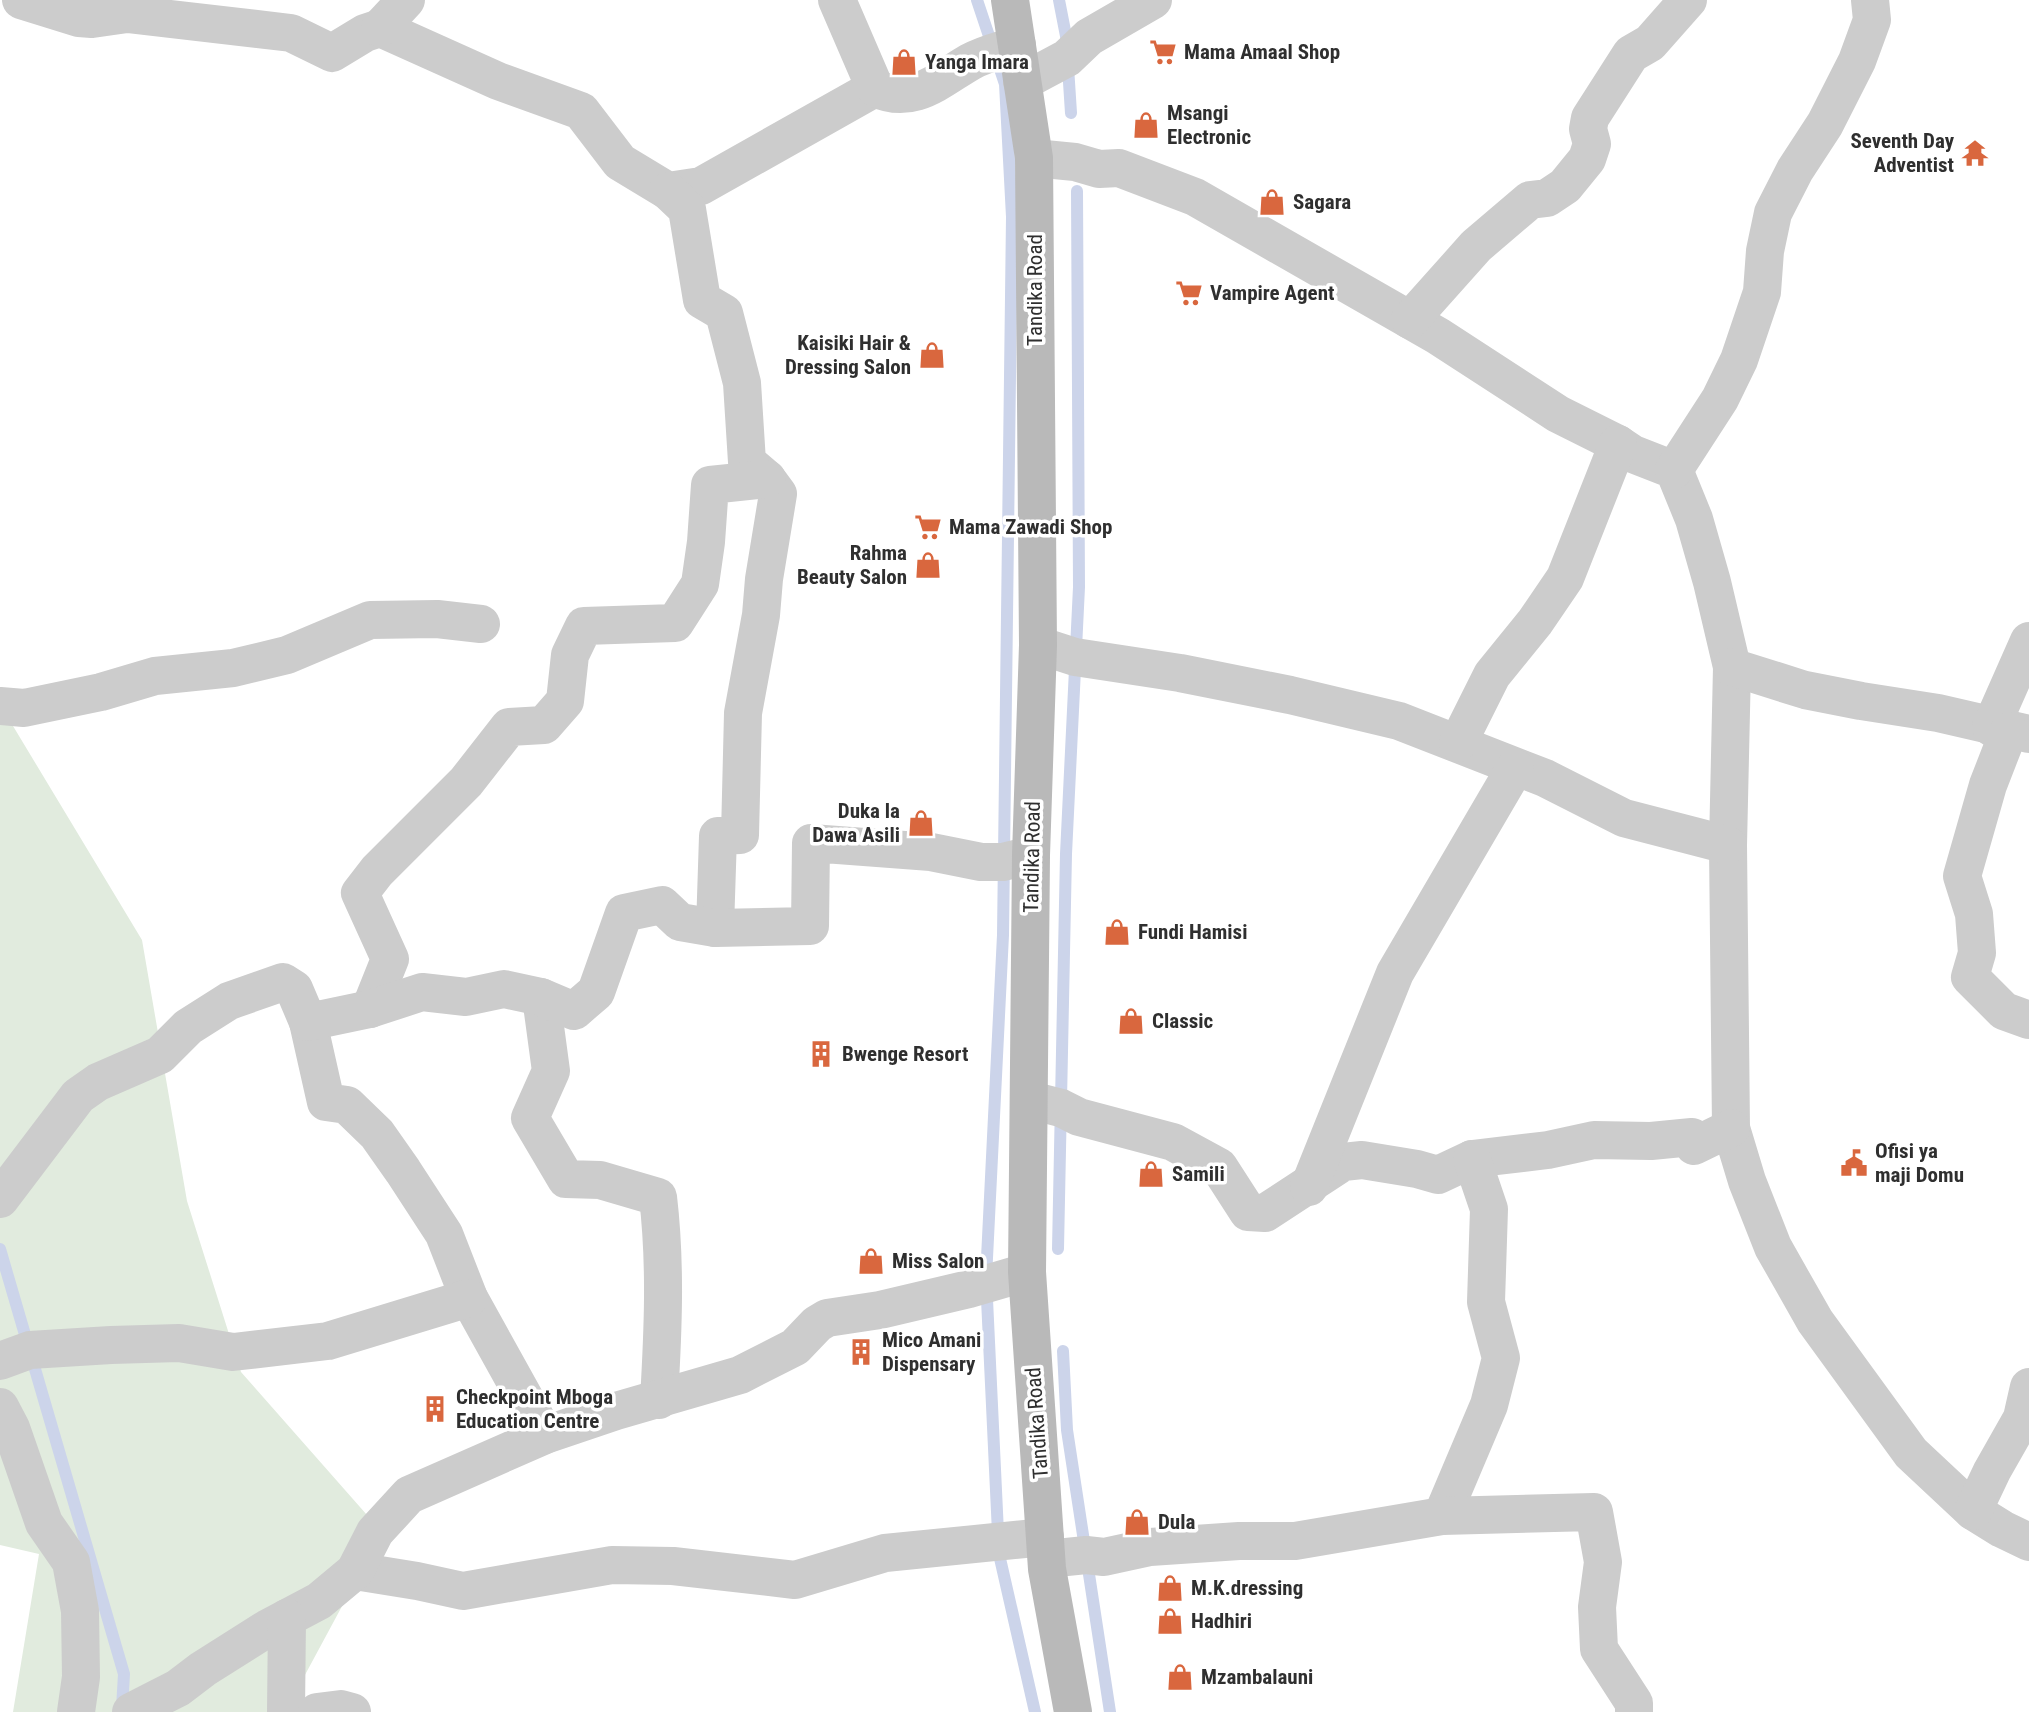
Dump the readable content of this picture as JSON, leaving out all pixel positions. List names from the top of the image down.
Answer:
{
  "streets": {
    "street": ["Tandika Road"]
  },
  "places": {
    "supermarket": ["Mama Amaal Shop", "Vampire Agent", "Mama Zawadi Shop"],
    "shop": [
      "Yanga Imara",
      "Msangi Electronic",
      "Sagara",
      "Kaisiki Hair & Dressing Salon",
      "Rahma Beauty Salon",
      "Duka la Dawa Asili",
      "Fundi Hamisi",
      "Classic",
      "Samili",
      "Miss Salon",
      "Dula",
      "M.K.dressing",
      "Hadhiri",
      "Mzambalauni"
    ],
    "temple": ["Seventh Day Adventist"],
    "building": ["Bwenge Resort", "Mico Amani Dispensary", "Checkpoint Mboga Education Centre"],
    "public building": ["Ofisi ya maji Domu"]
  }
}
